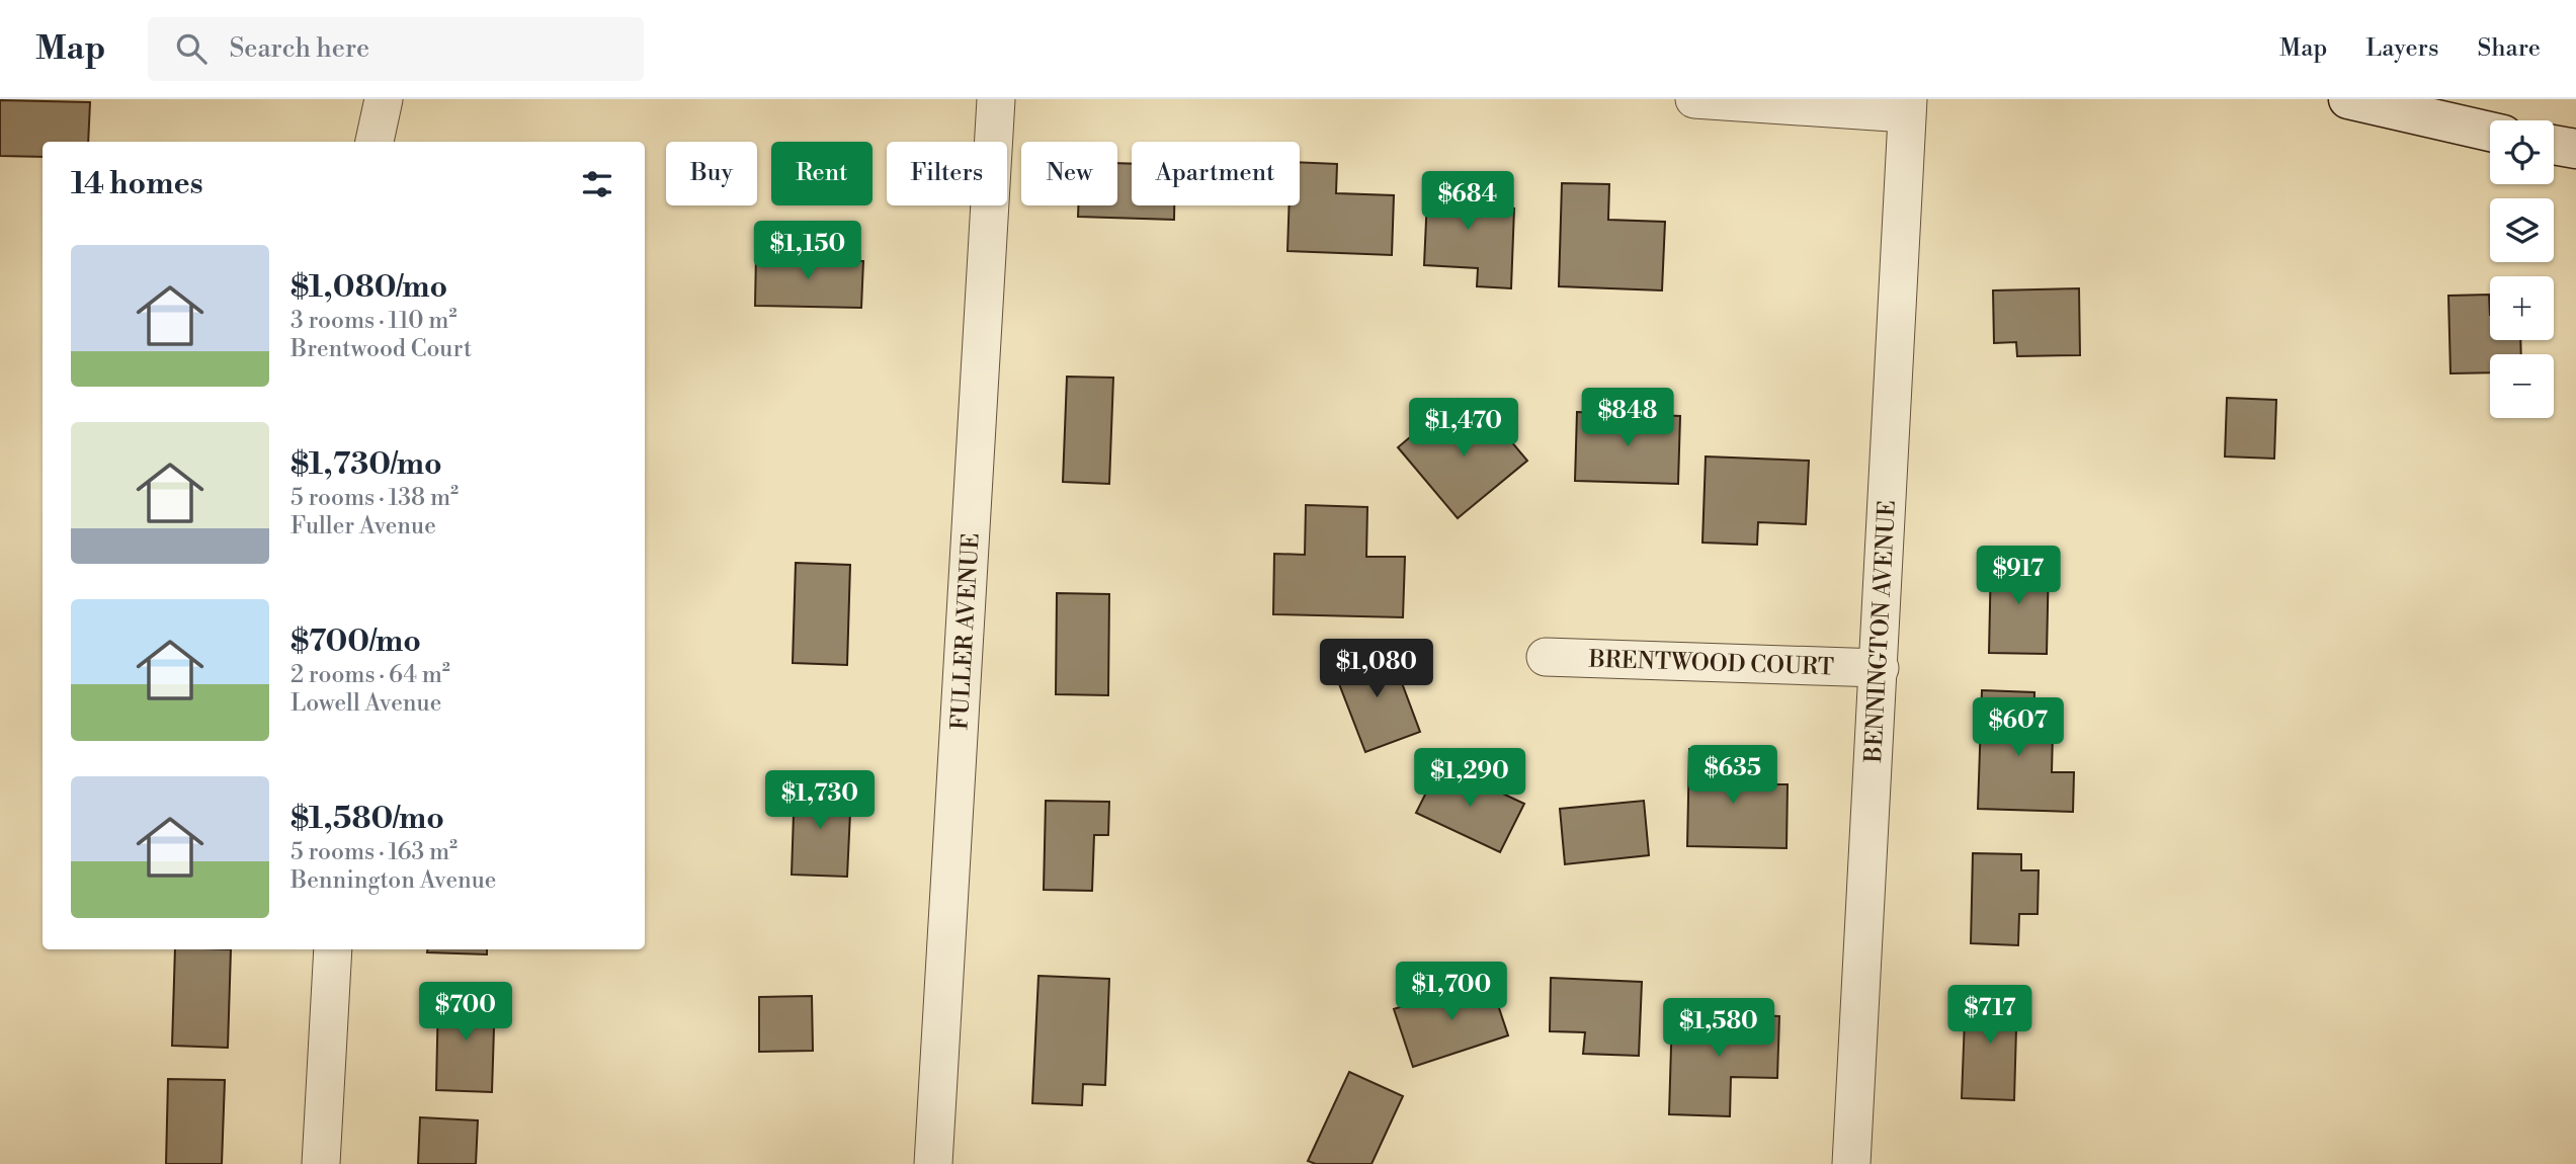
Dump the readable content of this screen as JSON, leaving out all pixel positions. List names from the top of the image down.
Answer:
{
  "streets": {
    "street": ["FULLER AVENUE", "BENNINGTON AVENUE", "BRENTWOOD COURT"]
  },
  "crossings": [
    ["BENNINGTON AVENUE", "BRENTWOOD COURT"]
  ],
  "page": {
    "header": "Map",
    "search": "Search here",
    "nav": ["Map", "Layers", "Share"],
    "map_buttons": ["+", "−"],
    "chip": [
      "Buy",
      "Rent",
      "Filters",
      "New",
      "Apartment"
    ],
    "heading": "14 homes",
    "price": [
      "$684",
      "$1,150",
      "$848",
      "$1,470",
      "$917",
      "$1,080",
      "$607",
      "$635",
      "$1,290",
      "$1,730",
      "$1,700",
      "$700",
      "$717",
      "$1,580"
    ],
    "list": [
      {
        "name": "$1,080/mo",
        "note": "3 rooms · 110 m² · Brentwood Court"
      },
      {
        "name": "$1,730/mo",
        "note": "5 rooms · 138 m² · Fuller Avenue"
      },
      {
        "name": "$700/mo",
        "note": "2 rooms · 64 m² · Lowell Avenue"
      },
      {
        "name": "$1,580/mo",
        "note": "5 rooms · 163 m² · Bennington Avenue"
      }
    ]
  }
}
